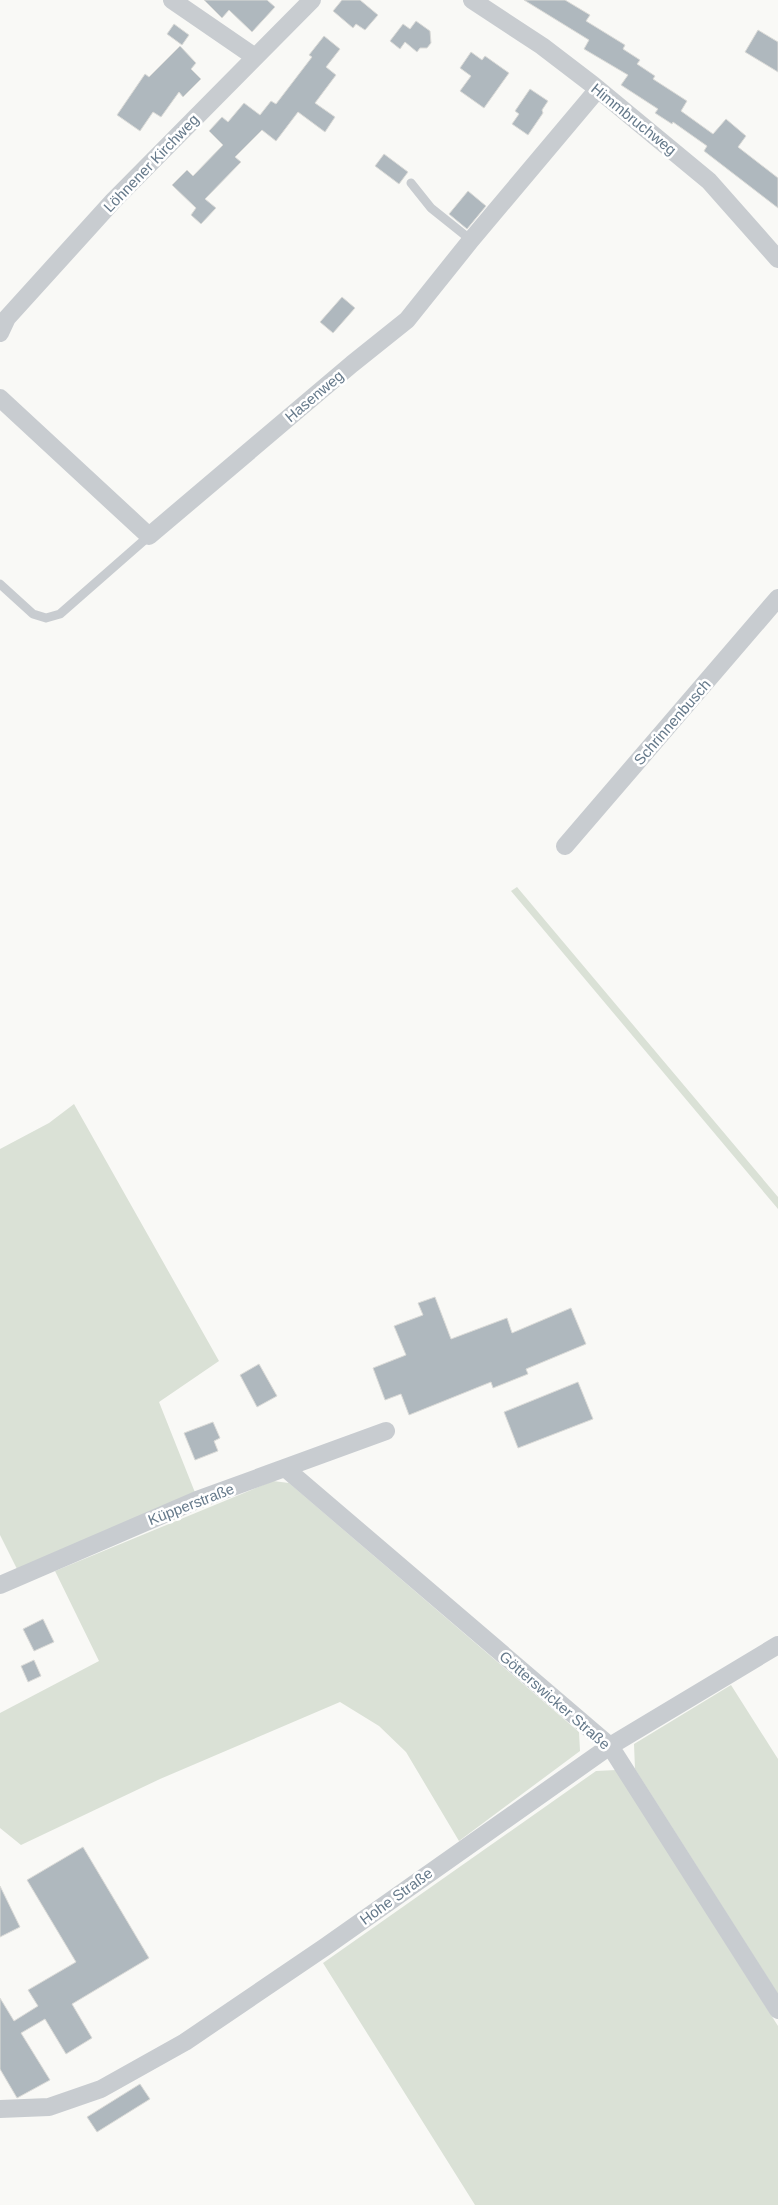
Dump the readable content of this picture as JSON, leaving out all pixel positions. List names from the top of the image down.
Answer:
{
  "streets": {
    "street": [
      "Himmbruchweg",
      "Löhnener Kirchweg",
      "Hasenweg",
      "Schrinnenbusch",
      "Küpperstraße",
      "Götterswicker Straße",
      "Hohe Straße"
    ]
  },
  "crossings": [
    ["Himmbruchweg", "Hasenweg"],
    ["Küpperstraße", "Götterswicker Straße"],
    ["Götterswicker Straße", "Hohe Straße"]
  ]
}
